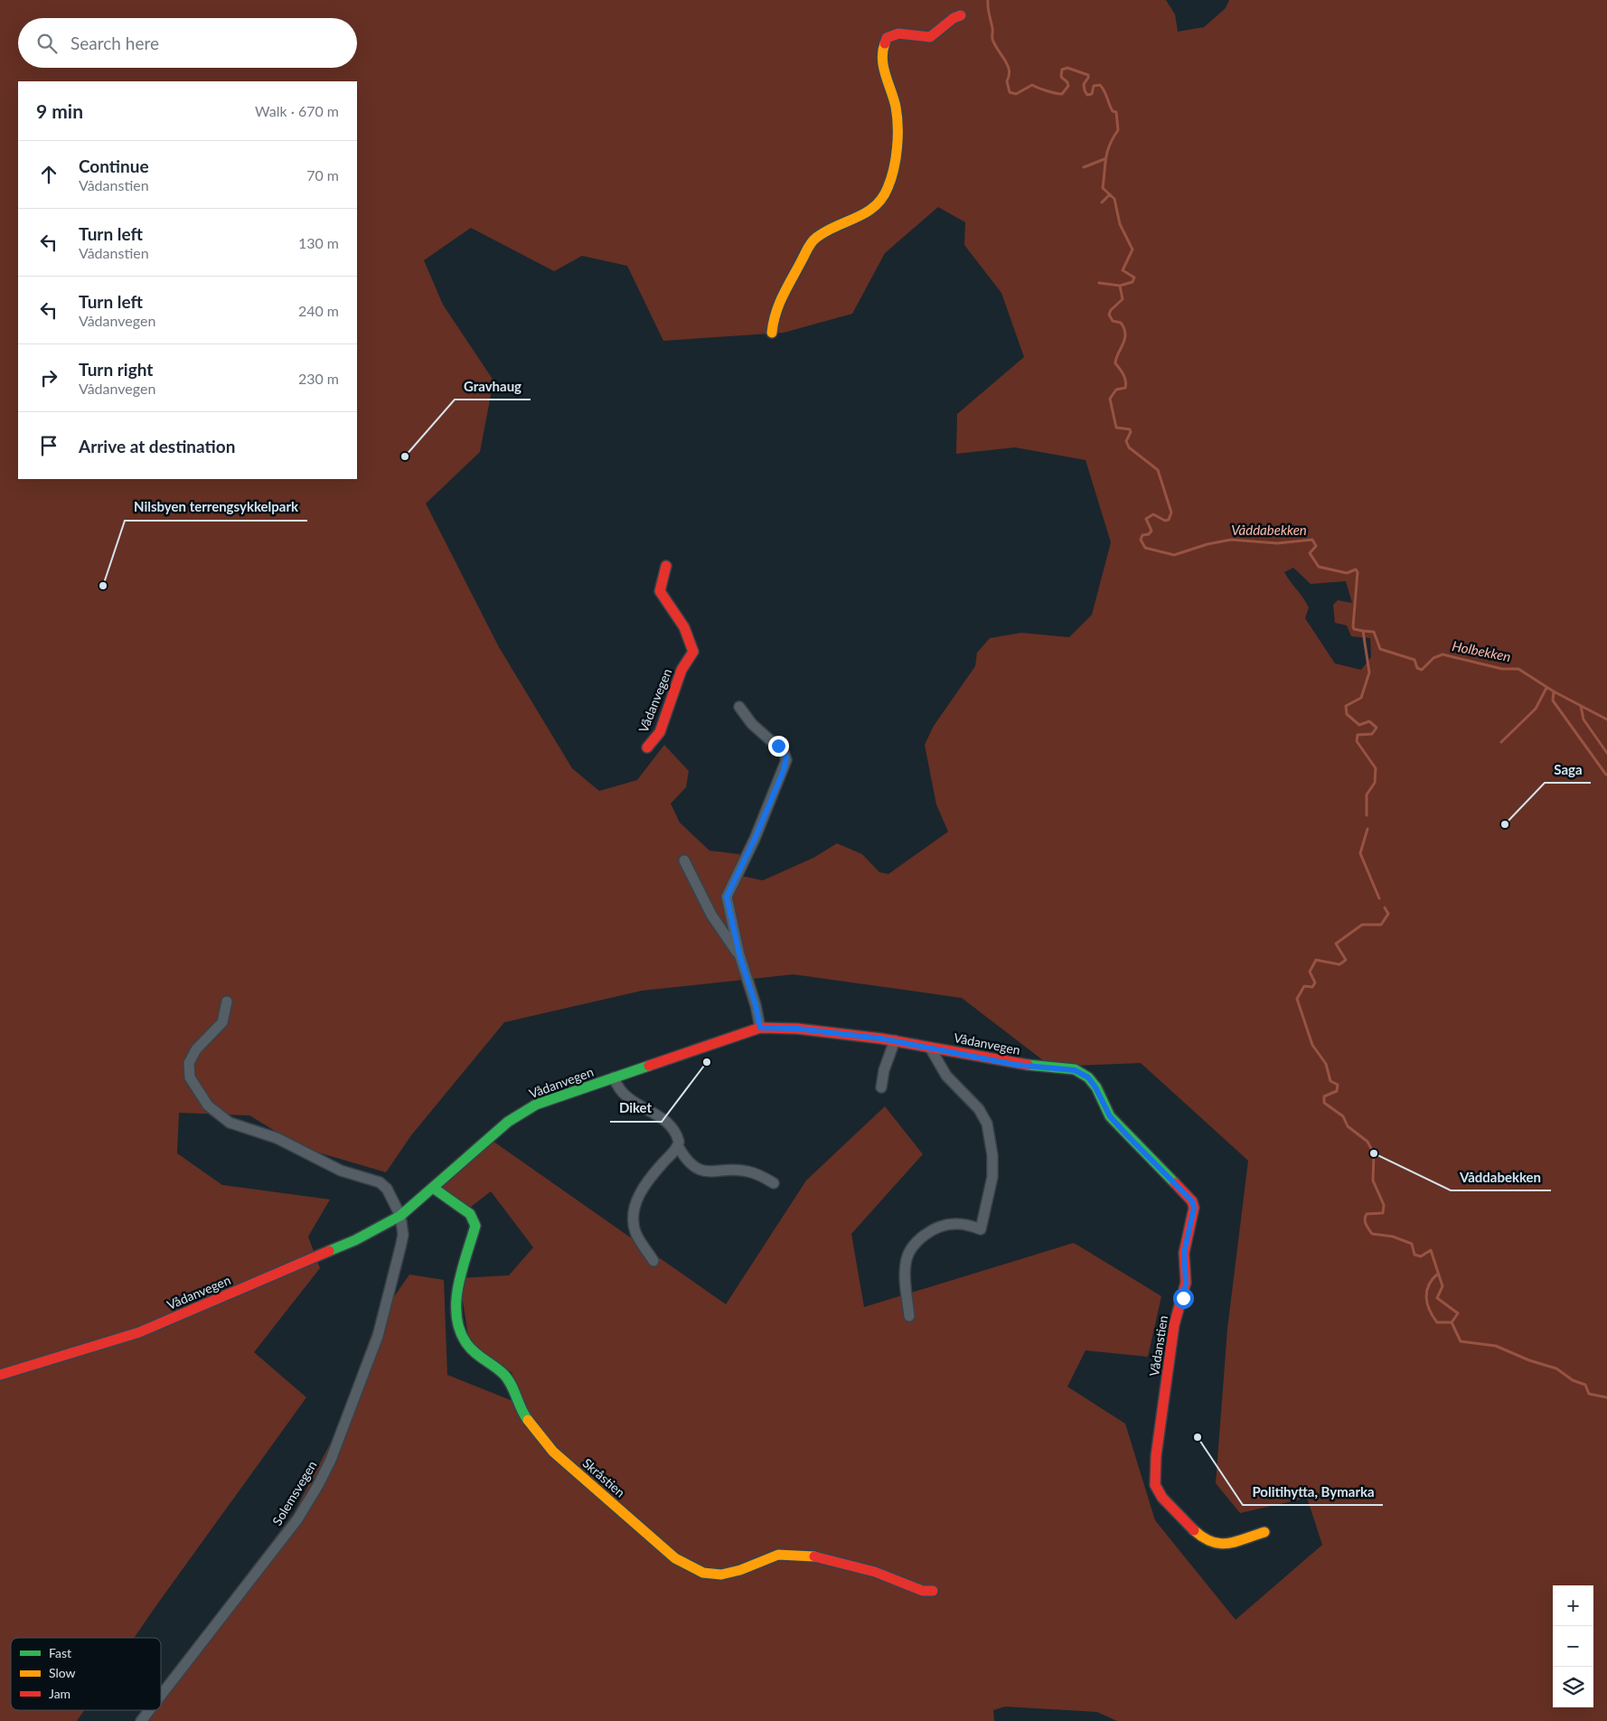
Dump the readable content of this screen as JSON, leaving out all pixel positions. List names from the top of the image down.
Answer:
{
  "streets": {
    "street": [
      "Vådanvegen",
      "Vådanstien",
      "Skråstien",
      "Solemsvegen"
    ]
  },
  "crossings": [
    ["Vådanvegen", "Vådanstien"],
    ["Vådanvegen", "Skråstien"],
    ["Vådanvegen", "Solemsvegen"]
  ],
  "water": ["Våddabekken", "Holbekken"],
  "places": [
    "Gravhaug",
    "Nilsbyen terrengsykkelpark",
    "Saga",
    "Diket",
    "Våddabekken",
    "Politihytta, Bymarka"
  ],
  "legend": ["Fast", "Slow", "Jam"],
  "page": {
    "search": "Search here",
    "heading": ["9 min", "Walk · 670 m"],
    "list": [
      ["Continue", "Vådanstien", "70 m"],
      ["Turn left", "Vådanstien", "130 m"],
      ["Turn left", "Vådanvegen", "240 m"],
      ["Turn right", "Vådanvegen", "230 m"],
      "Arrive at destination"
    ],
    "map_buttons": ["+", "−"]
  }
}
